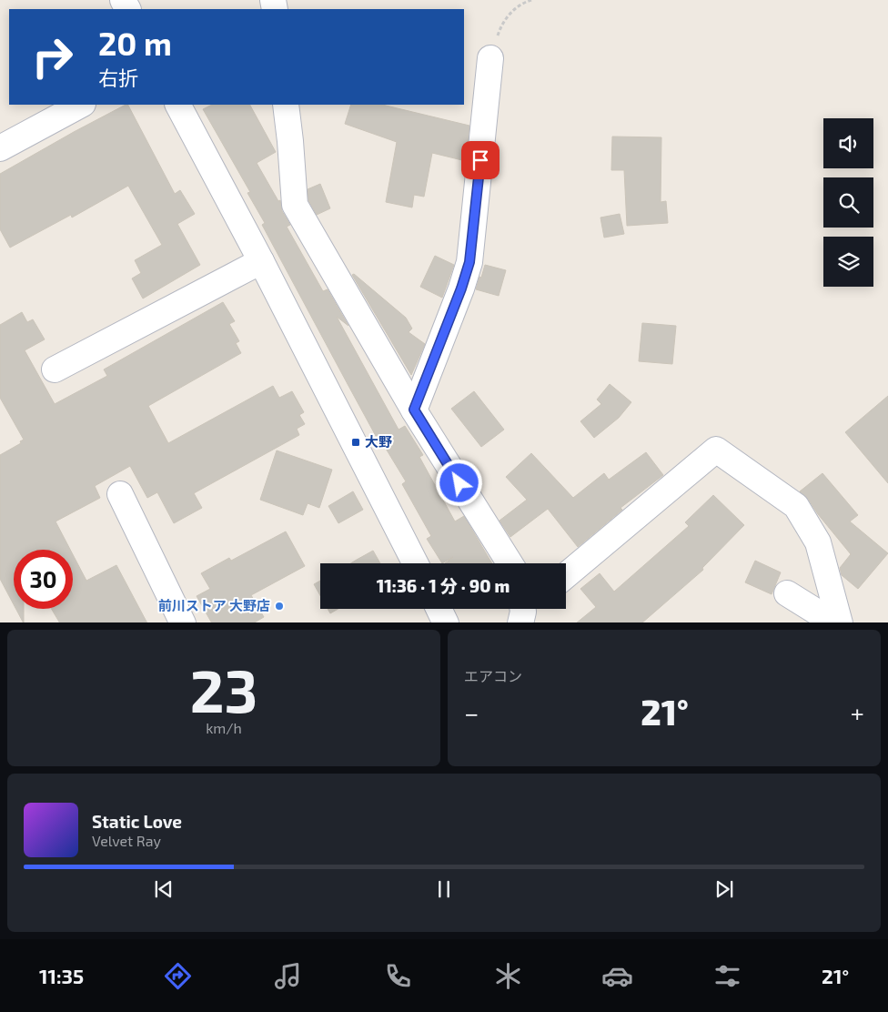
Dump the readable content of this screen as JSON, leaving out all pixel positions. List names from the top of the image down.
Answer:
{
  "places": {
    "transit": ["大野"],
    "other": ["前川ストア 大野店"]
  },
  "page": {
    "turn": ["20 m", "右折"],
    "limit": "30",
    "trip": "11:36 · 1 分 · 90 m",
    "tile": [
      ["23", "km/h"],
      "エアコン"
    ],
    "heat": ["−", "21°", "+"],
    "song": ["Static Love", "Velvet Ray"],
    "tabs": ["11:35", "21°"]
  }
}
